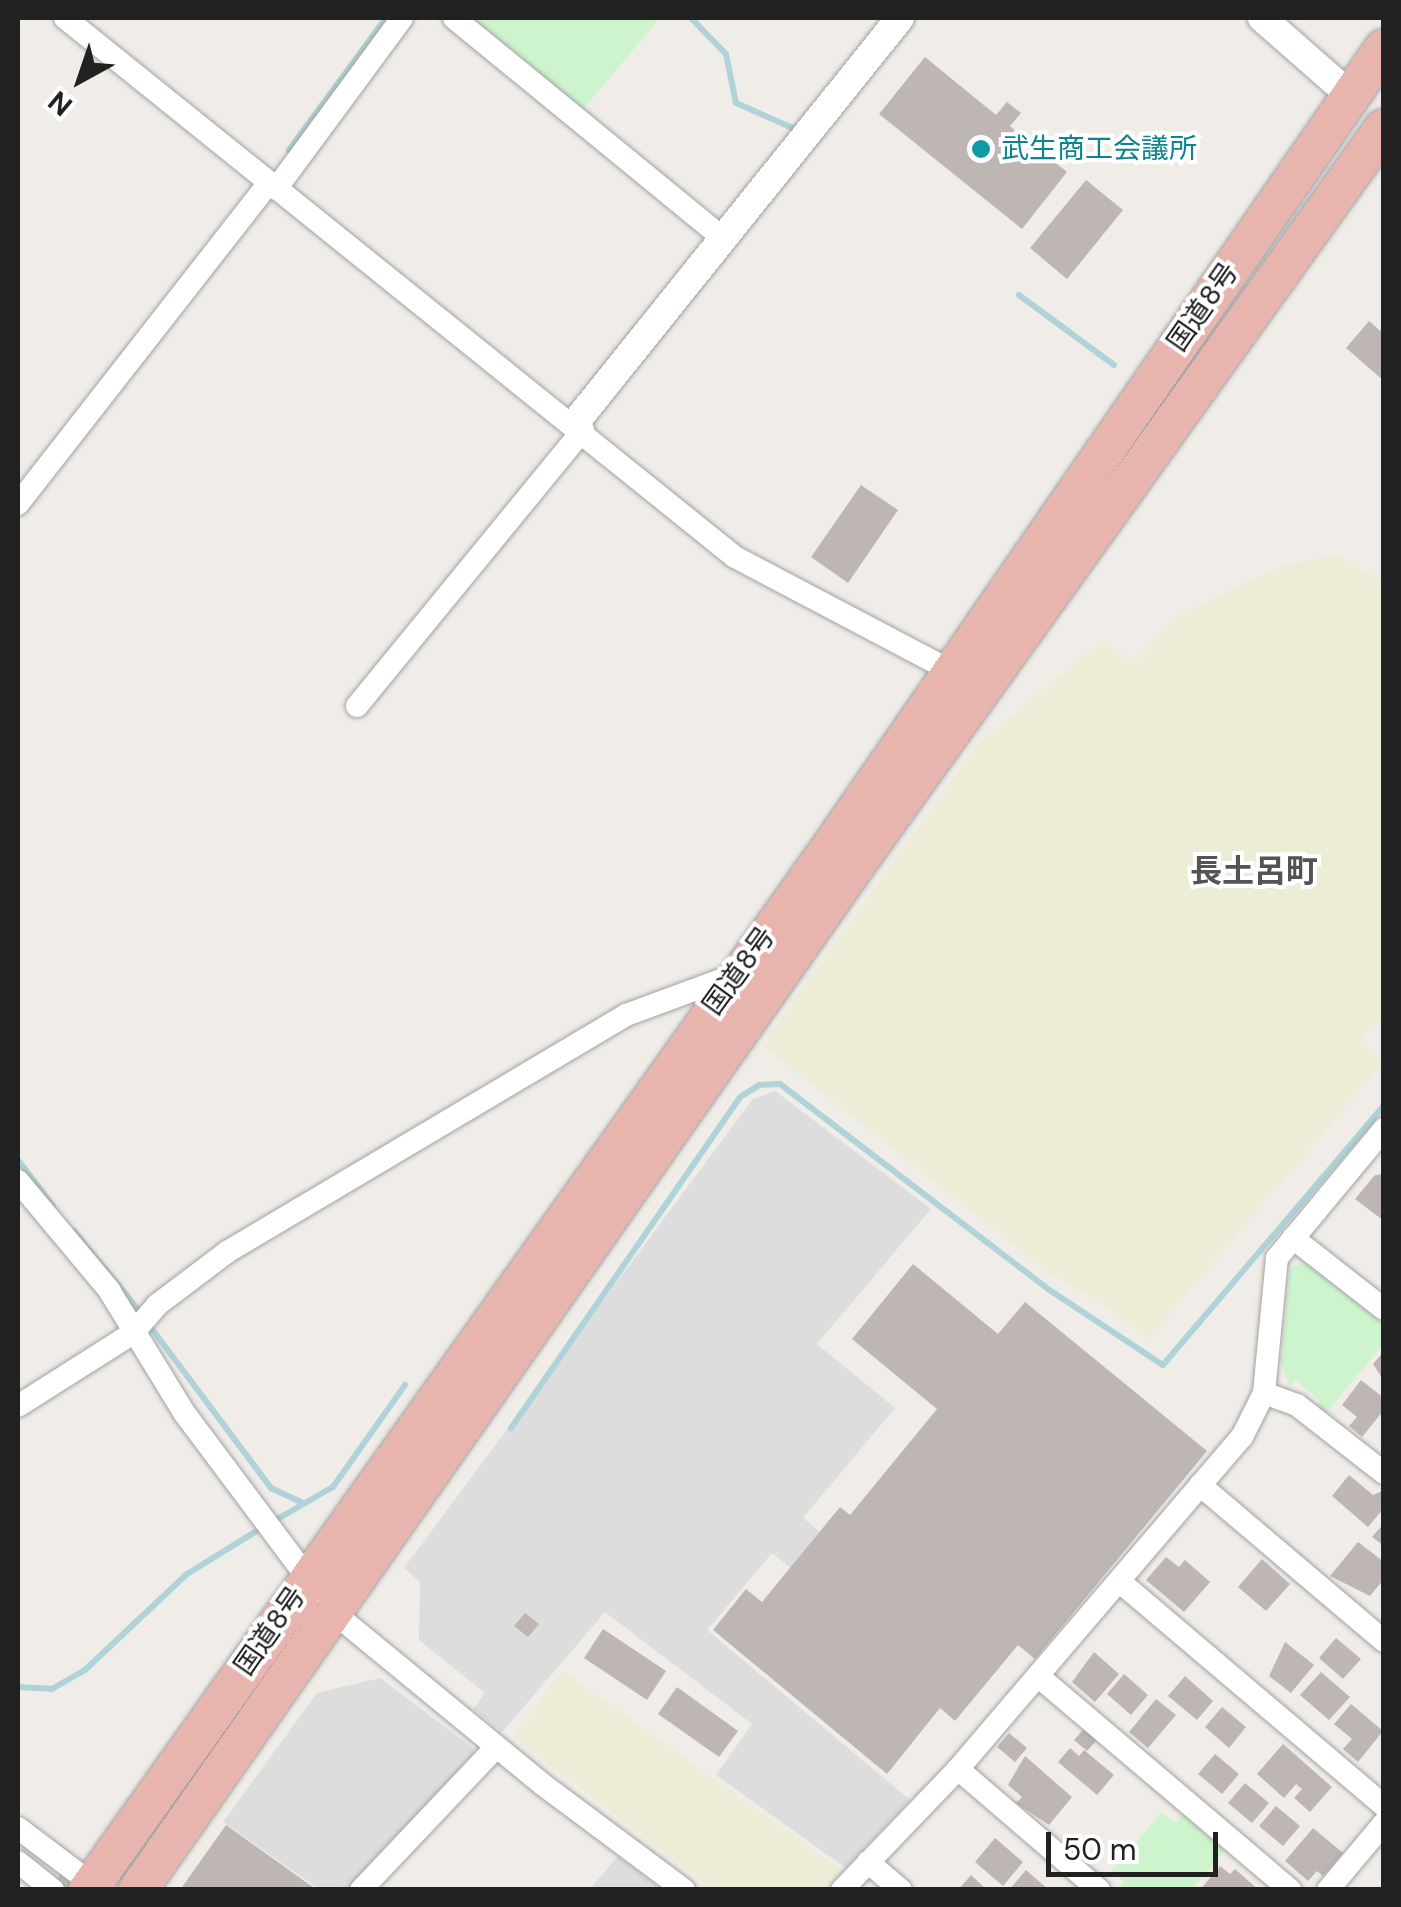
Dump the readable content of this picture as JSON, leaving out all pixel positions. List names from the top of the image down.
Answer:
{
  "streets": {
    "highway": ["国道8号"]
  },
  "districts": ["長土呂町"],
  "places": ["武生商工会議所"],
  "scale_bar": "50 m",
  "north": "bottom left"
}
